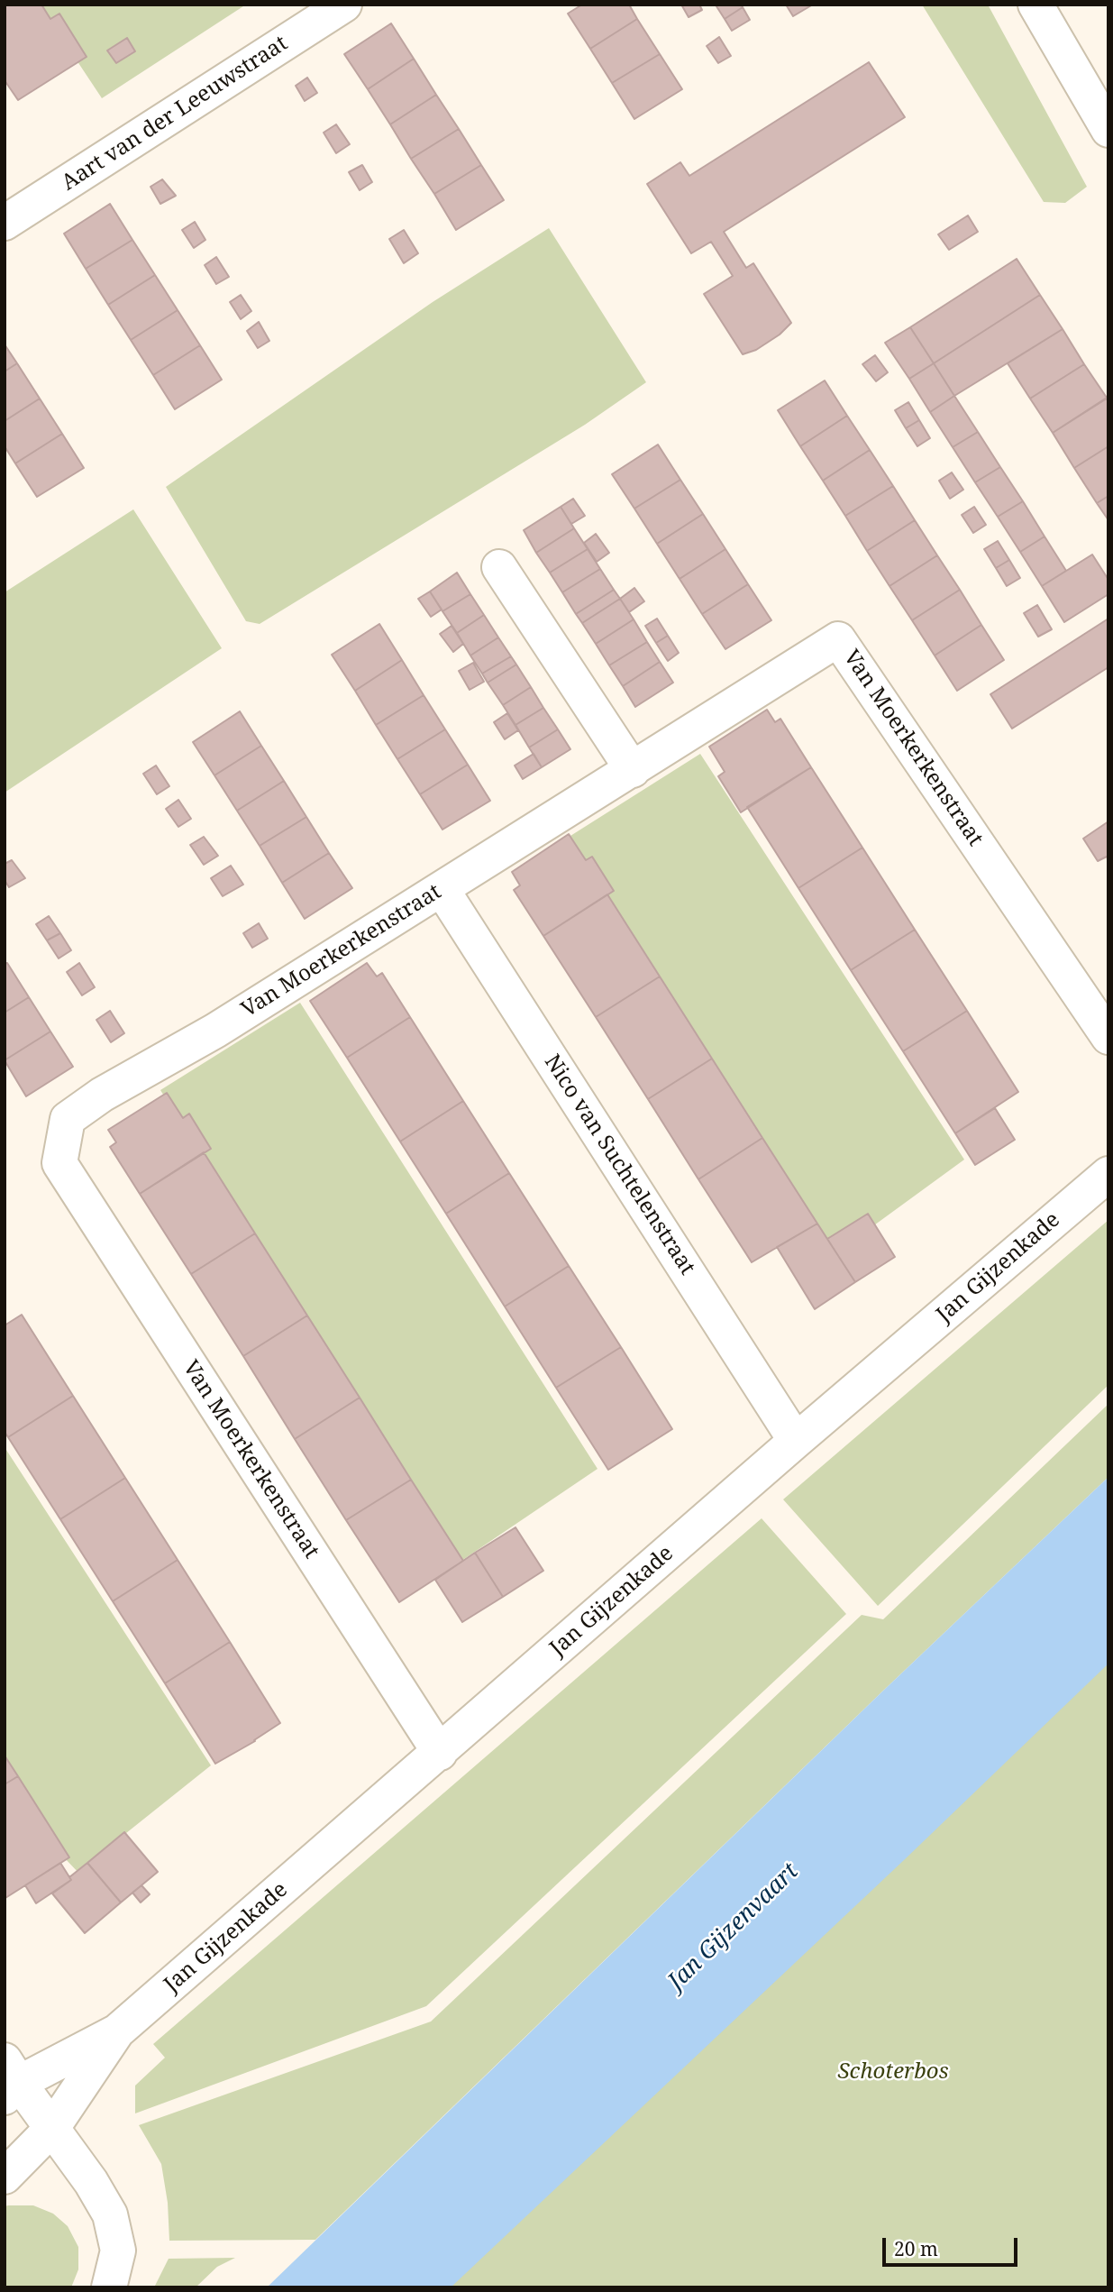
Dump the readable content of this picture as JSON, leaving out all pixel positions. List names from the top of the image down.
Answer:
{
  "streets": {
    "street": [
      "Aart van der Leeuwstraat",
      "Van Moerkerkenstraat",
      "Nico van Suchtelenstraat",
      "Jan Gijzenkade"
    ]
  },
  "crossings": [
    ["Van Moerkerkenstraat", "Nico van Suchtelenstraat"],
    ["Van Moerkerkenstraat", "Jan Gijzenkade"],
    ["Nico van Suchtelenstraat", "Jan Gijzenkade"]
  ],
  "water": ["Jan Gijzenvaart"],
  "parks": ["Schoterbos"],
  "scale_bar": "20 m"
}
